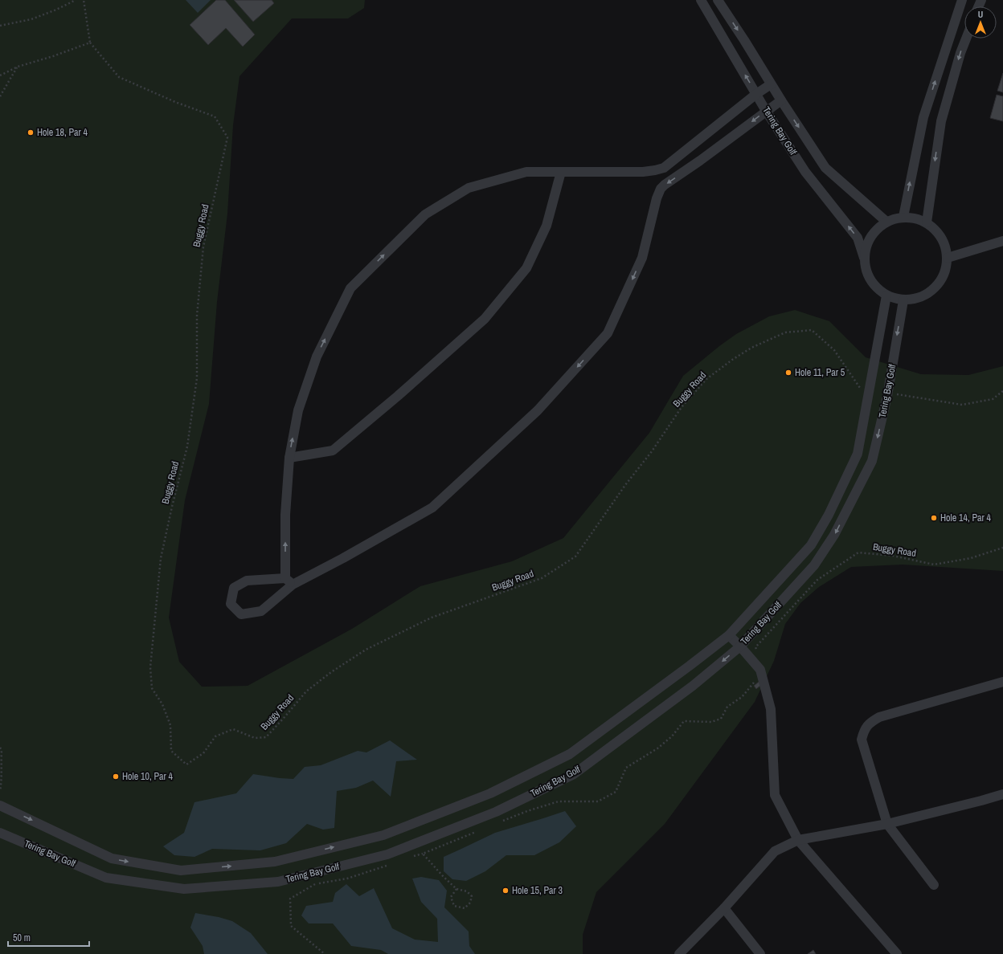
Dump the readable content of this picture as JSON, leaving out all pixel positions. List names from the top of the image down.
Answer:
{
  "streets": {
    "street": ["Tering Bay Golf"],
    "path": ["Buggy Road"]
  },
  "crossings": [
    ["Tering Bay Golf", "Buggy Road"]
  ],
  "places": [
    "Hole 18, Par 4",
    "Hole 11, Par 5",
    "Hole 14, Par 4",
    "Hole 10, Par 4",
    "Hole 15, Par 3"
  ],
  "scale_bar": "50 m",
  "north": "top"
}
